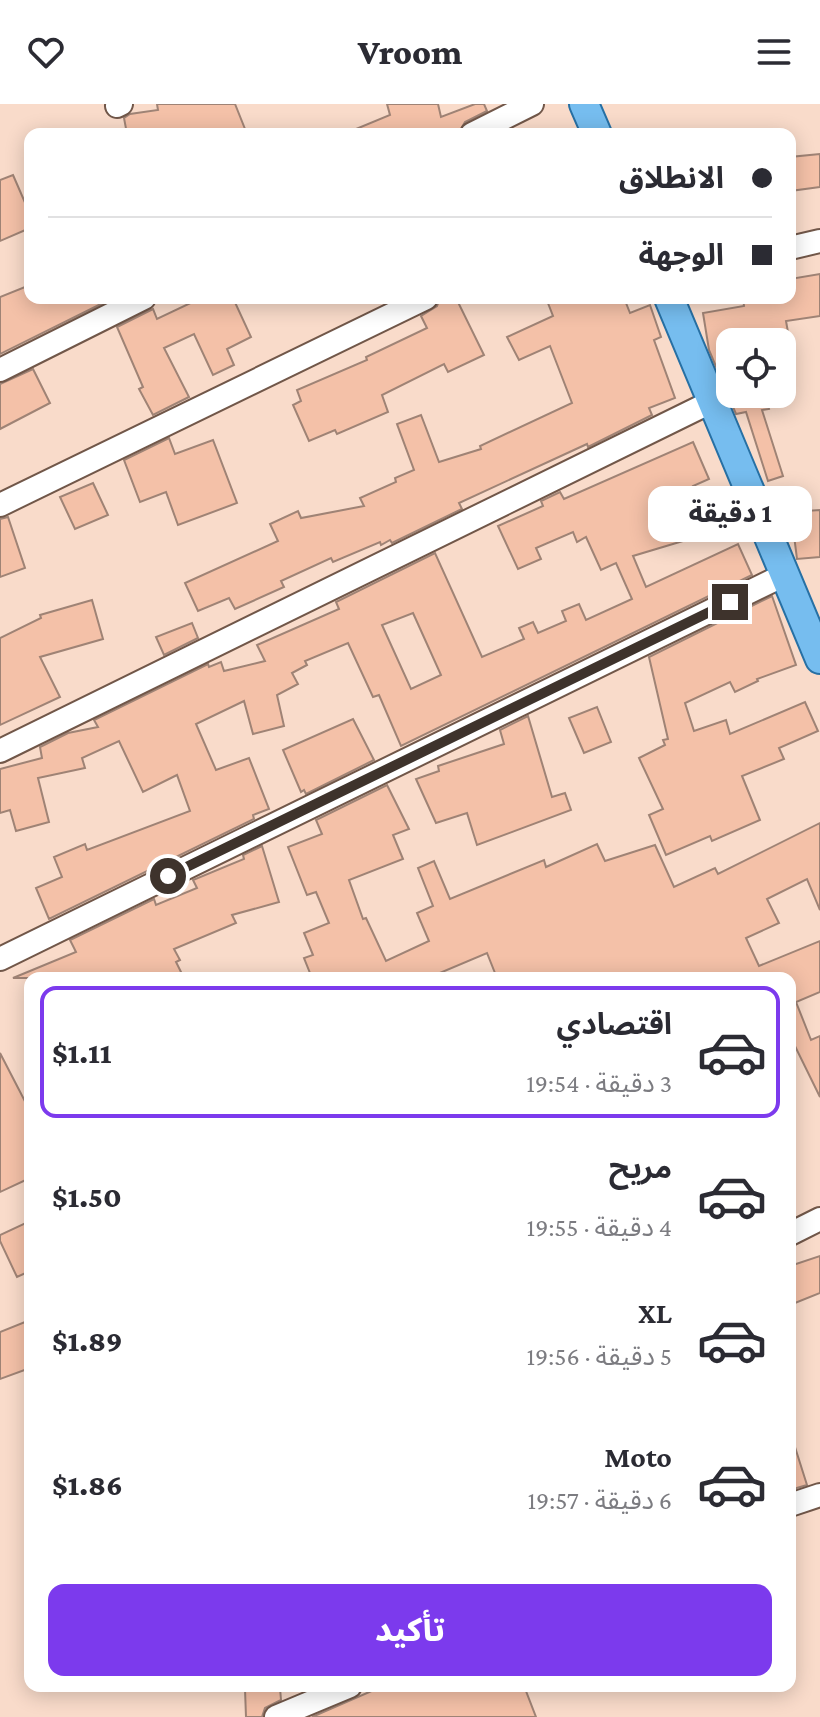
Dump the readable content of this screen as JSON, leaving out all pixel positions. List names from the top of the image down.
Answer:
{
  "page": {
    "header": "Vroom",
    "banner": ["الانطلاق", "الوجهة"],
    "bubble": "1 دقيقة",
    "list": [
      {
        "name": "اقتصادي",
        "note": "3 دقيقة · 19:54",
        "value": "$1.11"
      },
      {
        "name": "مريح",
        "note": "4 دقيقة · 19:55",
        "value": "$1.50"
      },
      {
        "name": "XL",
        "note": "5 دقيقة · 19:56",
        "value": "$1.89"
      },
      {
        "name": "Moto",
        "note": "6 دقيقة · 19:57",
        "value": "$1.86"
      }
    ],
    "buttons": "تأكيد"
  }
}
